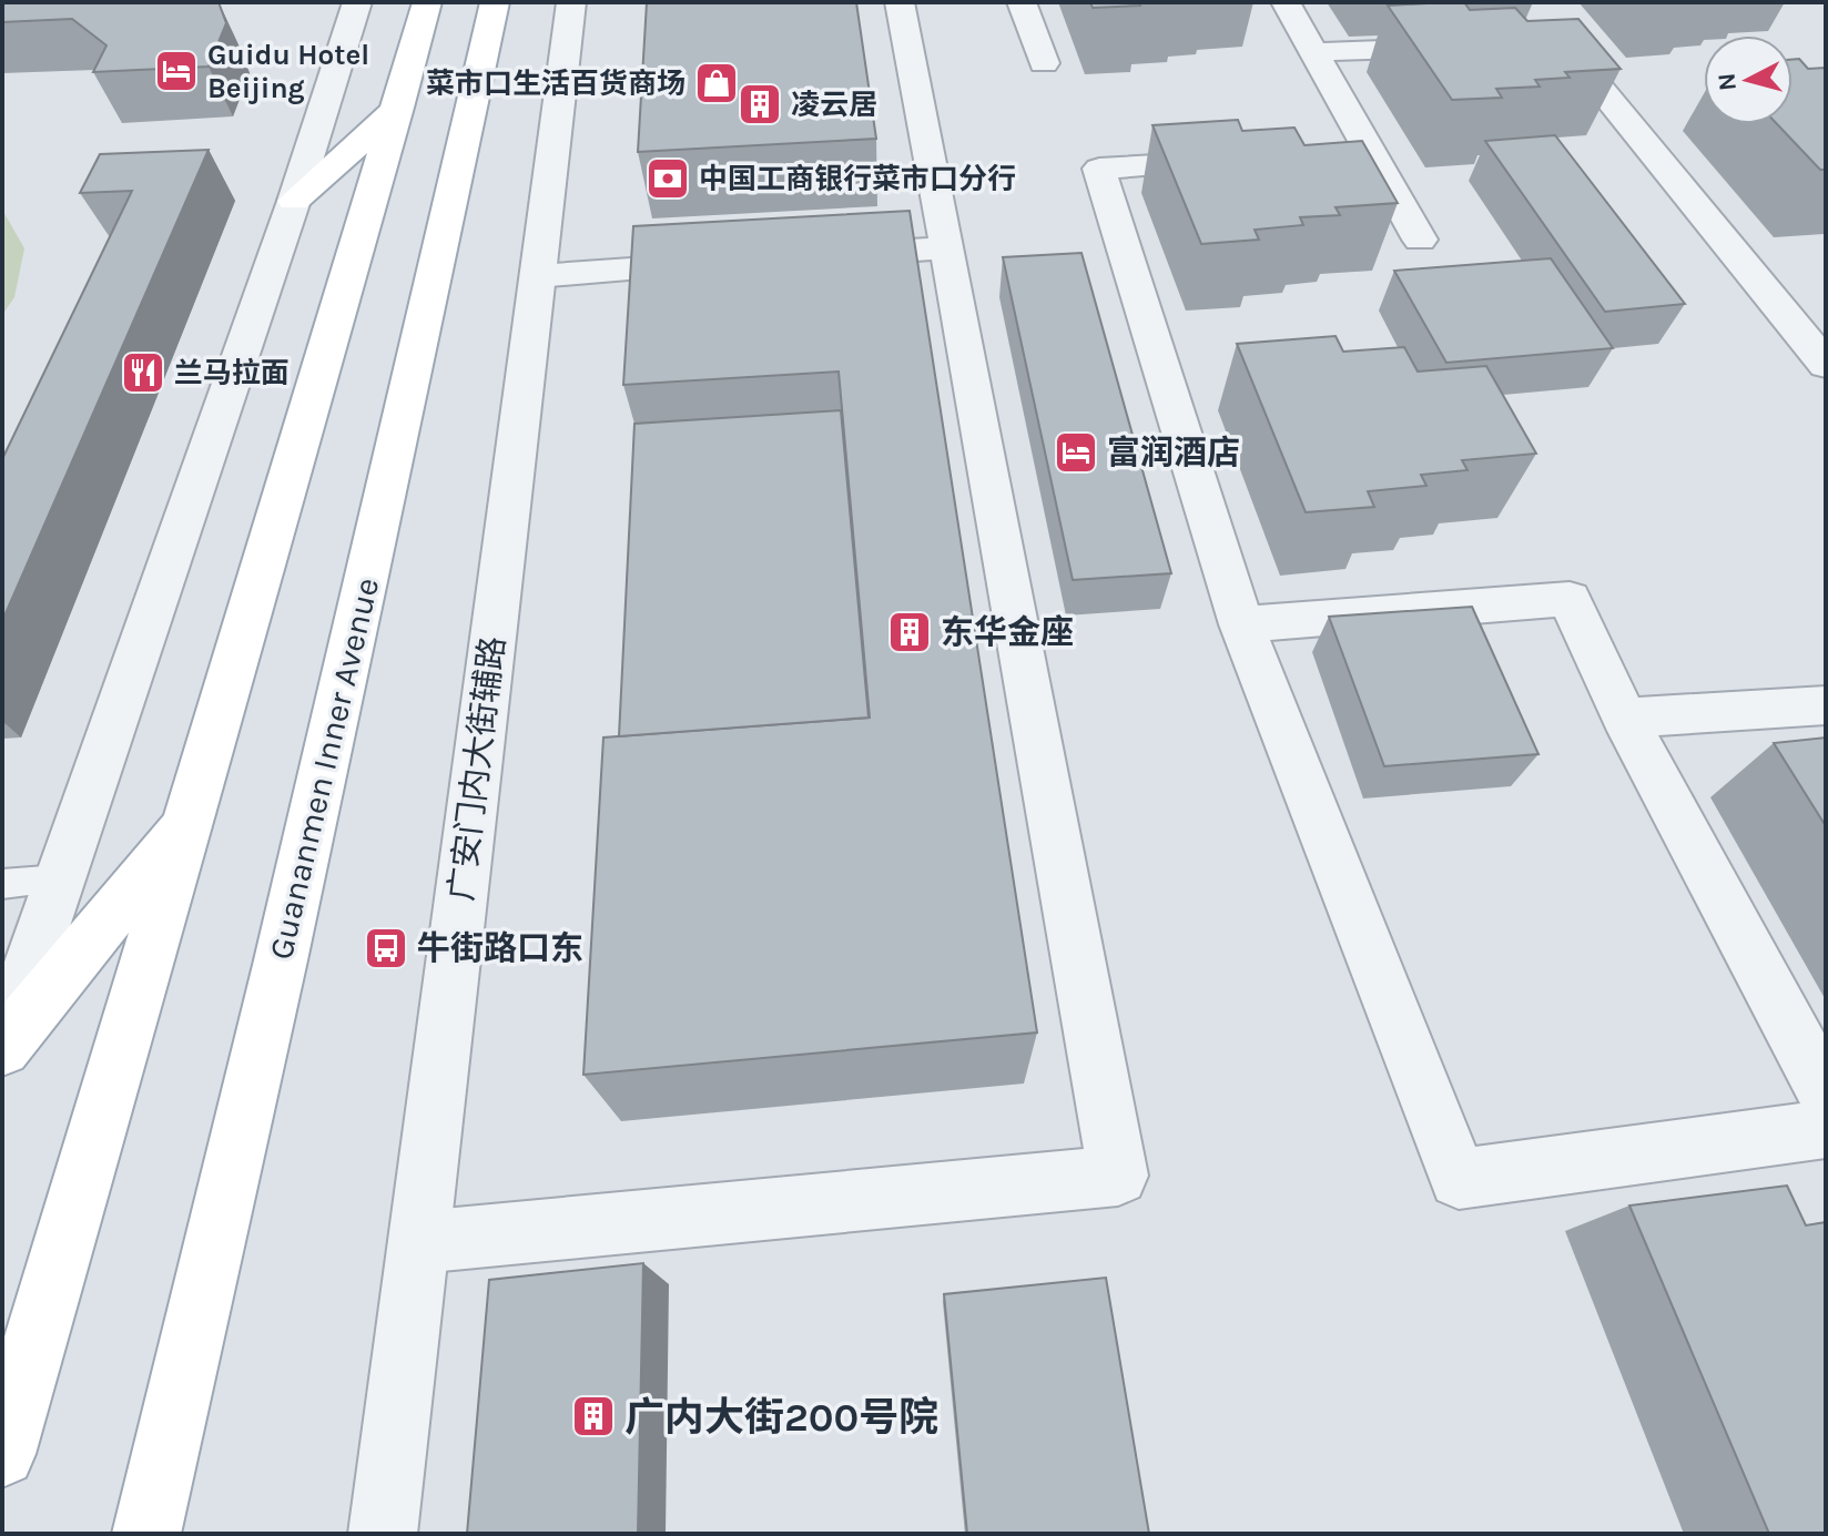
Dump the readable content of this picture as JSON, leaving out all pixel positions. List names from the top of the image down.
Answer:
{
  "streets": {
    "main road": ["Guananmen Inner Avenue"],
    "street": ["广安门内大街辅路"]
  },
  "places": {
    "hotel": ["Guidu Hotel Beijing", "富润酒店"],
    "shop": ["菜市口生活百货商场"],
    "building": ["凌云居", "东华金座", "广内大街200号院"],
    "bank": ["中国工商银行菜市口分行"],
    "restaurant": ["兰马拉面"],
    "bus stop": ["牛街路口东"]
  },
  "north": "left"
}
